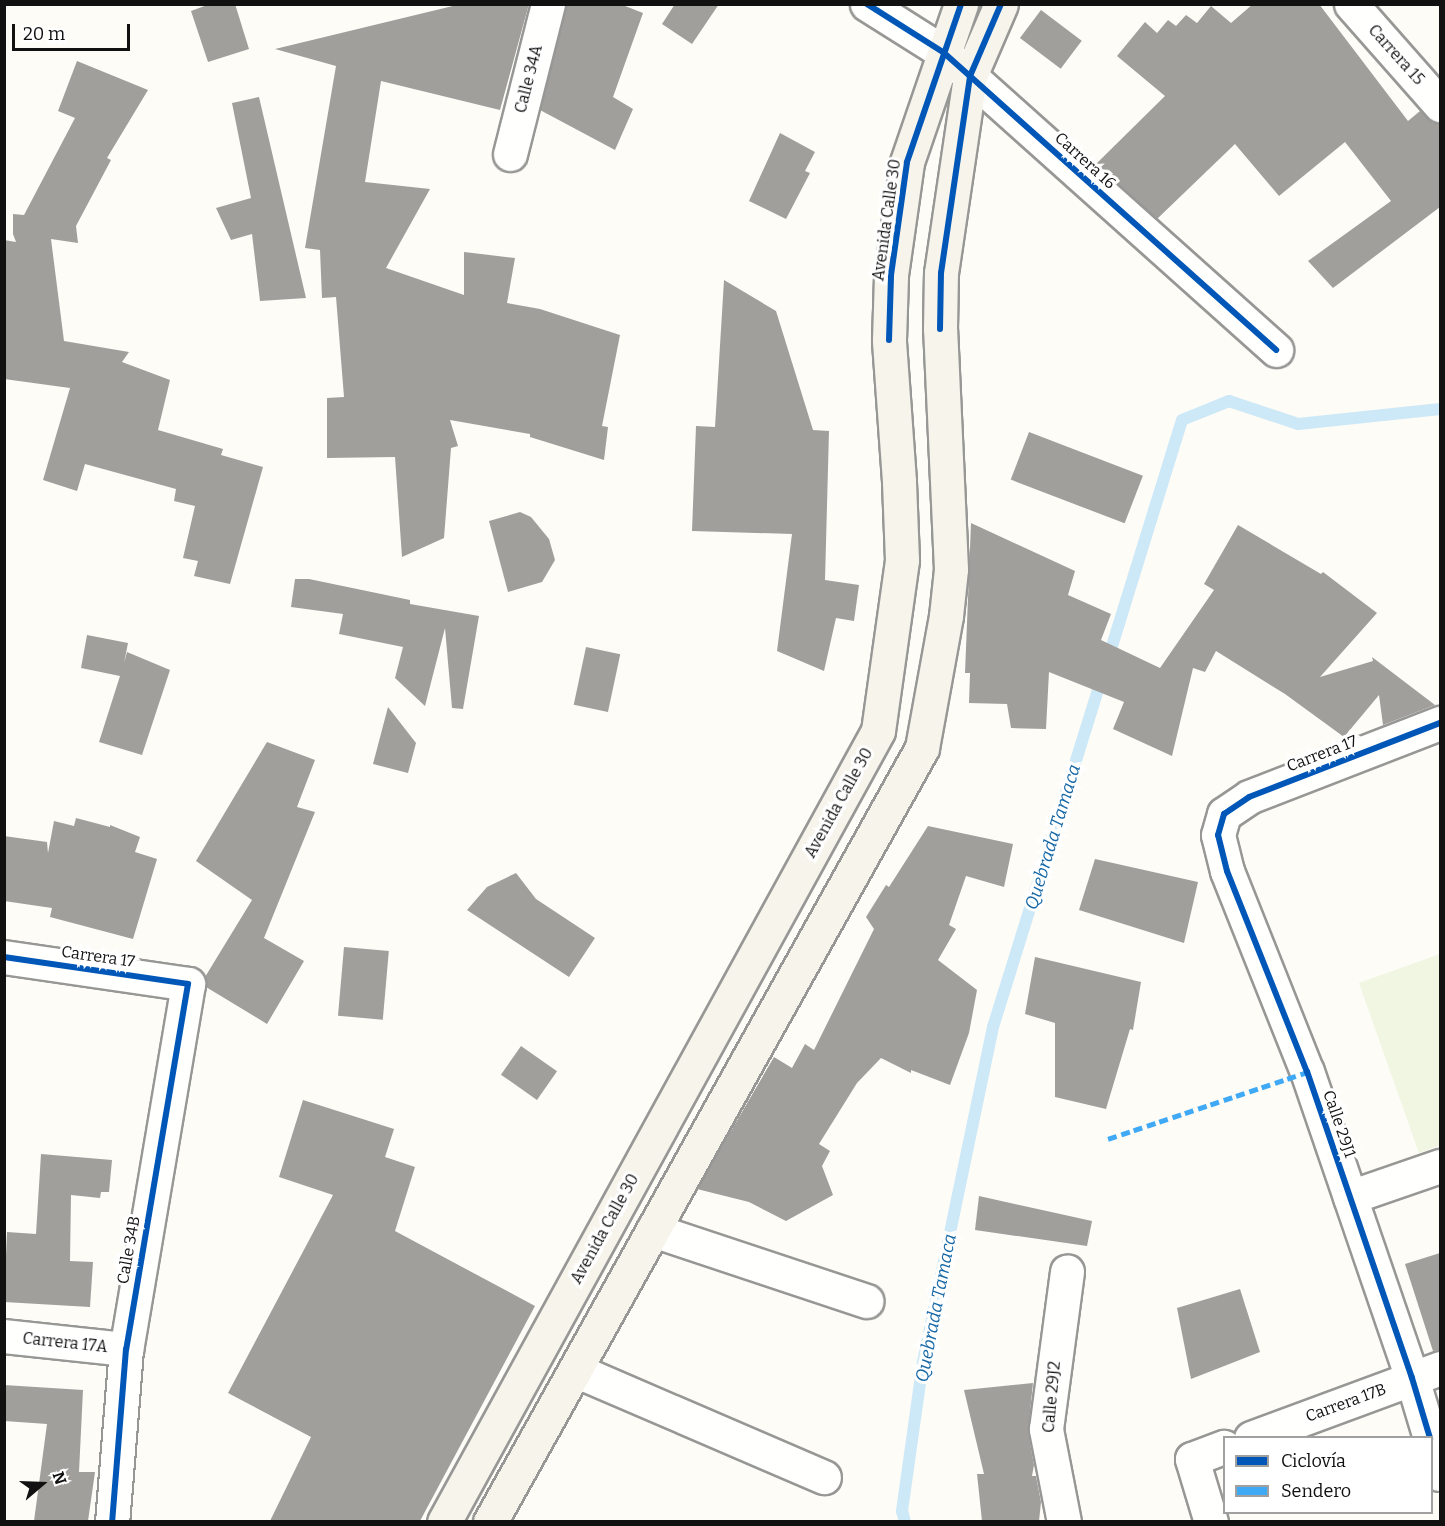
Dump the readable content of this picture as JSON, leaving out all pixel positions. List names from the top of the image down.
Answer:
{
  "streets": {
    "main road": ["Avenida Calle 30"],
    "street": [
      "Carrera 15",
      "Calle 34A",
      "Carrera 16",
      "Carrera 17",
      "Calle 29J1",
      "Calle 34B",
      "Carrera 17A",
      "Calle 29J2",
      "Carrera 17B"
    ]
  },
  "crossings": [
    ["Carrera 16", "Avenida Calle 30"],
    ["Carrera 17", "Calle 29J1"],
    ["Carrera 17", "Calle 34B"],
    ["Calle 29J1", "Carrera 17B"],
    ["Calle 34B", "Carrera 17A"]
  ],
  "water": ["Quebrada Tamaca"],
  "legend": ["Ciclovía", "Sendero"],
  "scale_bar": "20 m",
  "north": "right"
}
